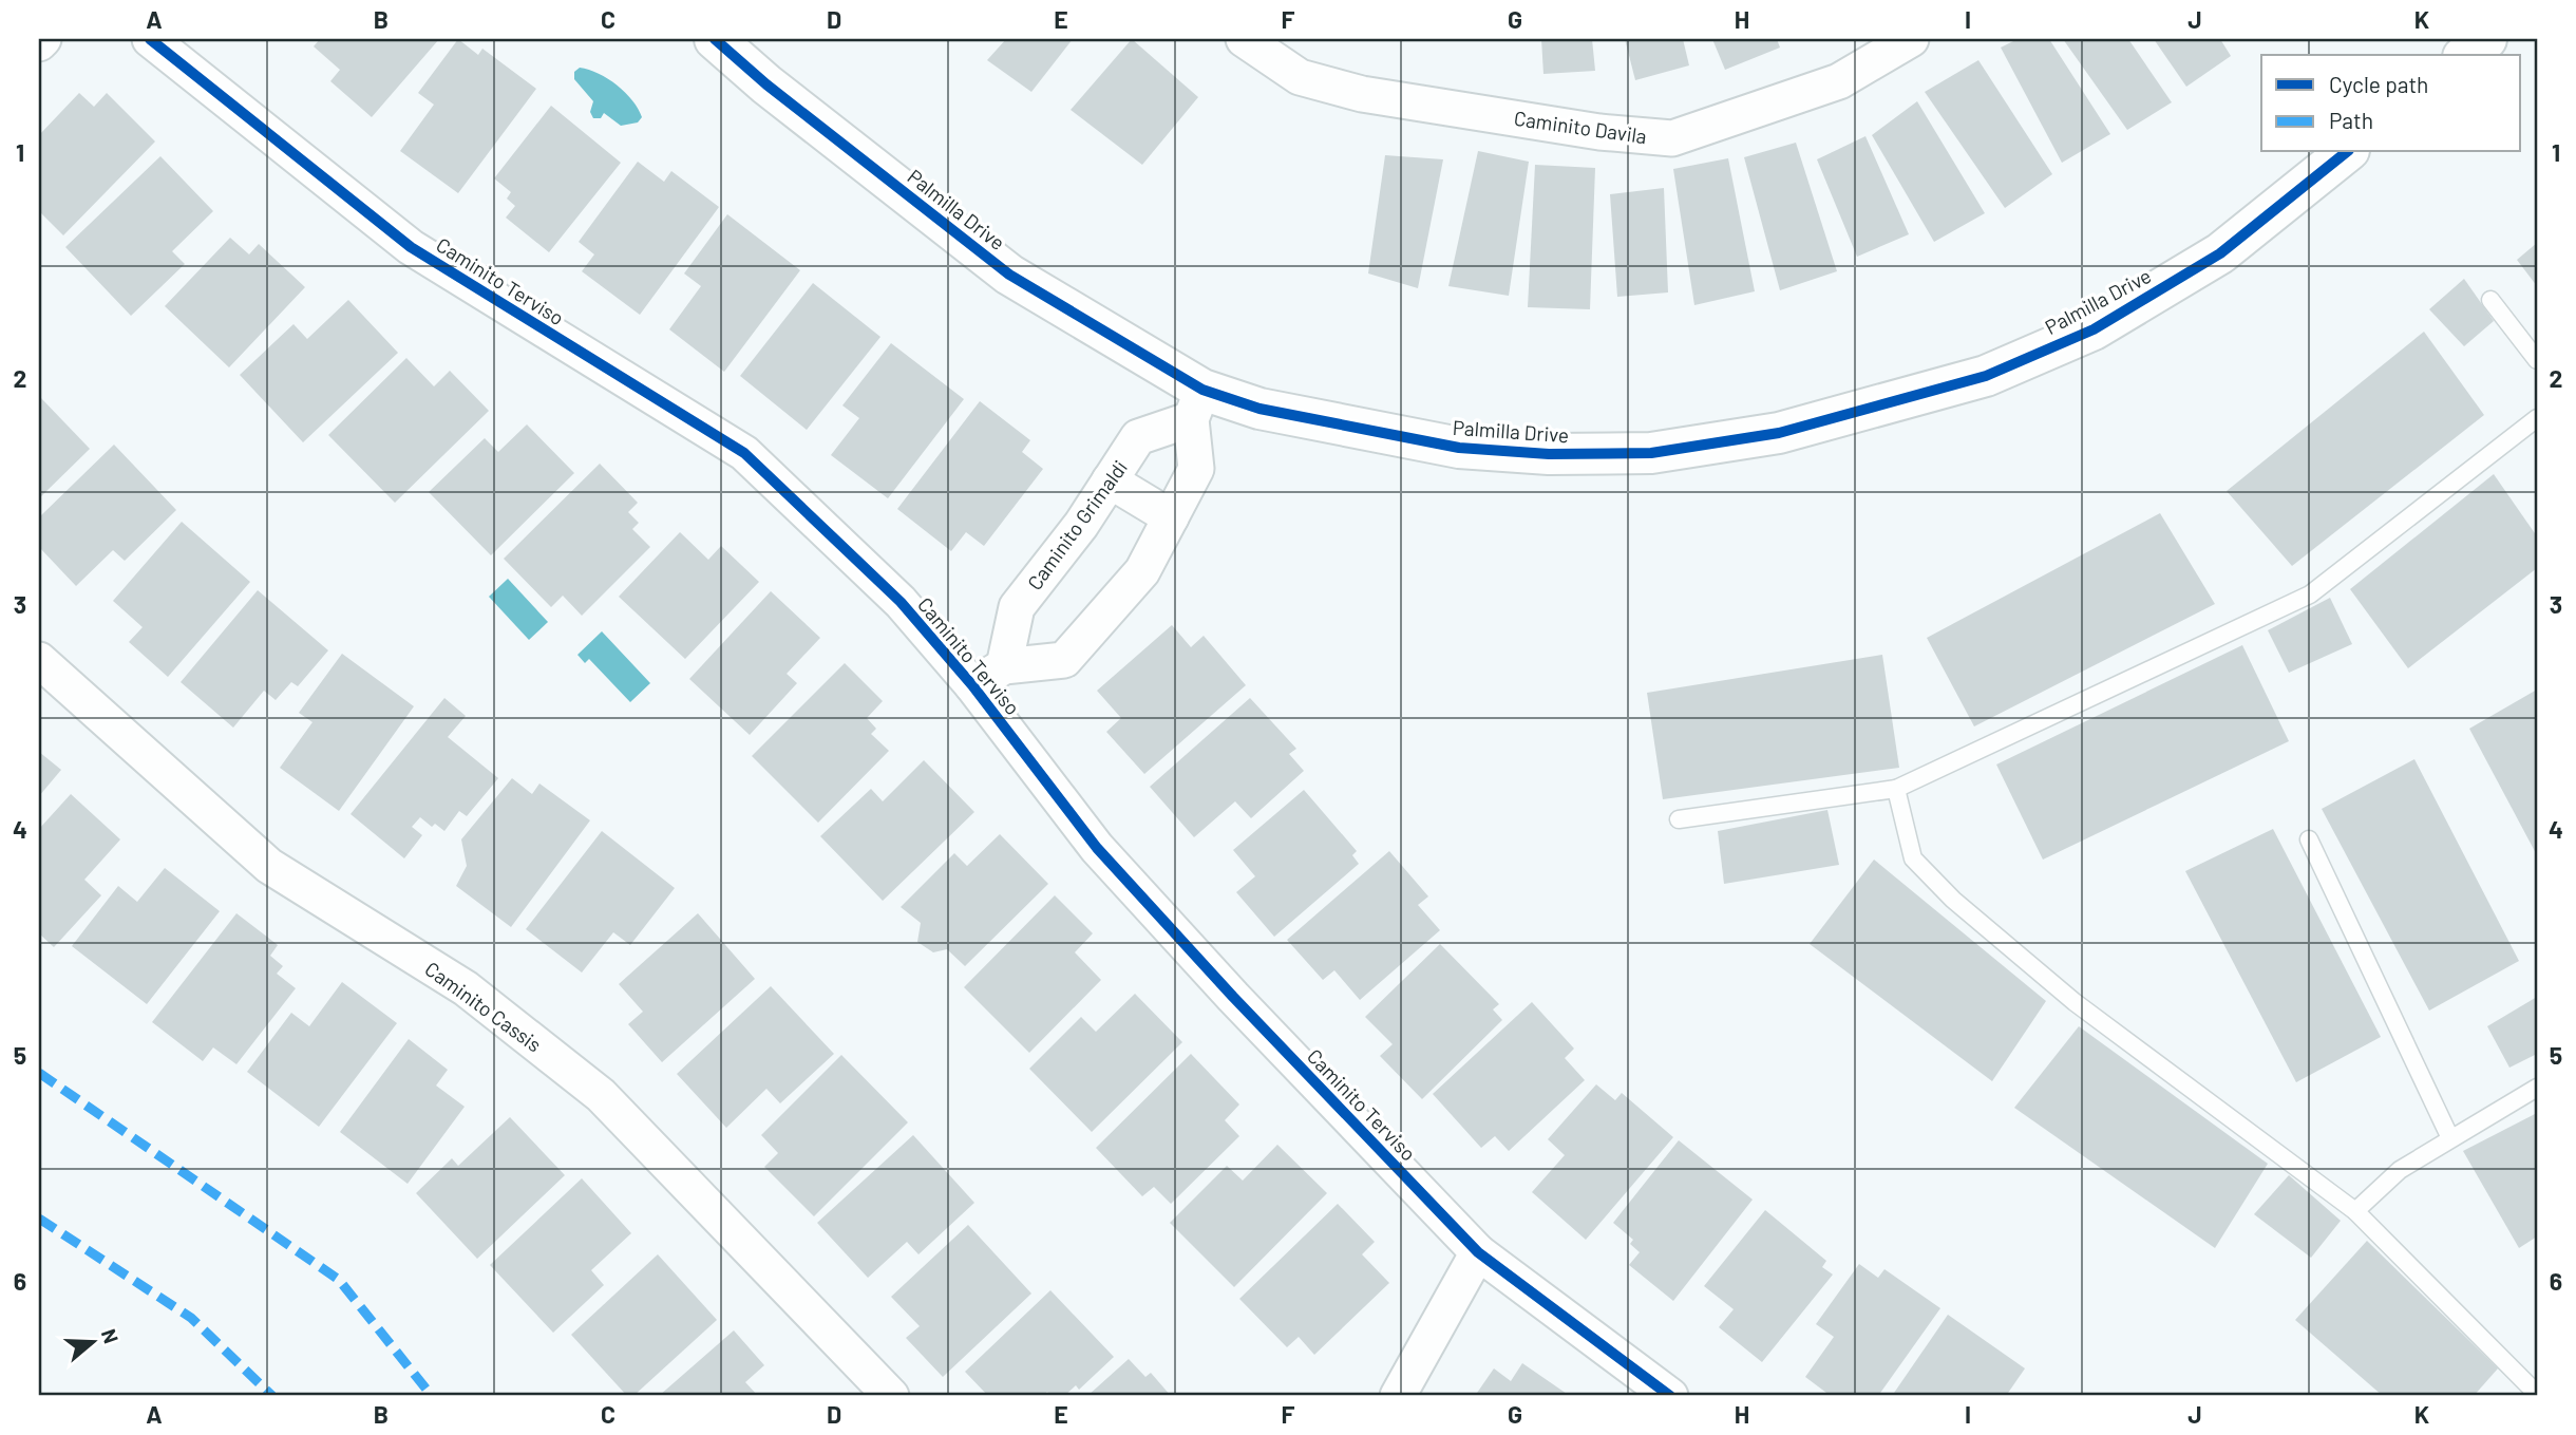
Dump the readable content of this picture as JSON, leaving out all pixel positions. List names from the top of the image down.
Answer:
{
  "streets": {
    "street": [
      "Caminito Davila",
      "Palmilla Drive",
      "Caminito Terviso",
      "Caminito Grimaldi",
      "Caminito Cassis"
    ]
  },
  "crossings": [
    ["Palmilla Drive", "Caminito Grimaldi"]
  ],
  "legend": ["Cycle path", "Path"],
  "north": "right",
  "grid": {
    "columns": [
      "A",
      "B",
      "C",
      "D",
      "E",
      "F",
      "G",
      "H",
      "I",
      "J",
      "K"
    ],
    "rows": [
      "1",
      "2",
      "3",
      "4",
      "5",
      "6"
    ]
  }
}
